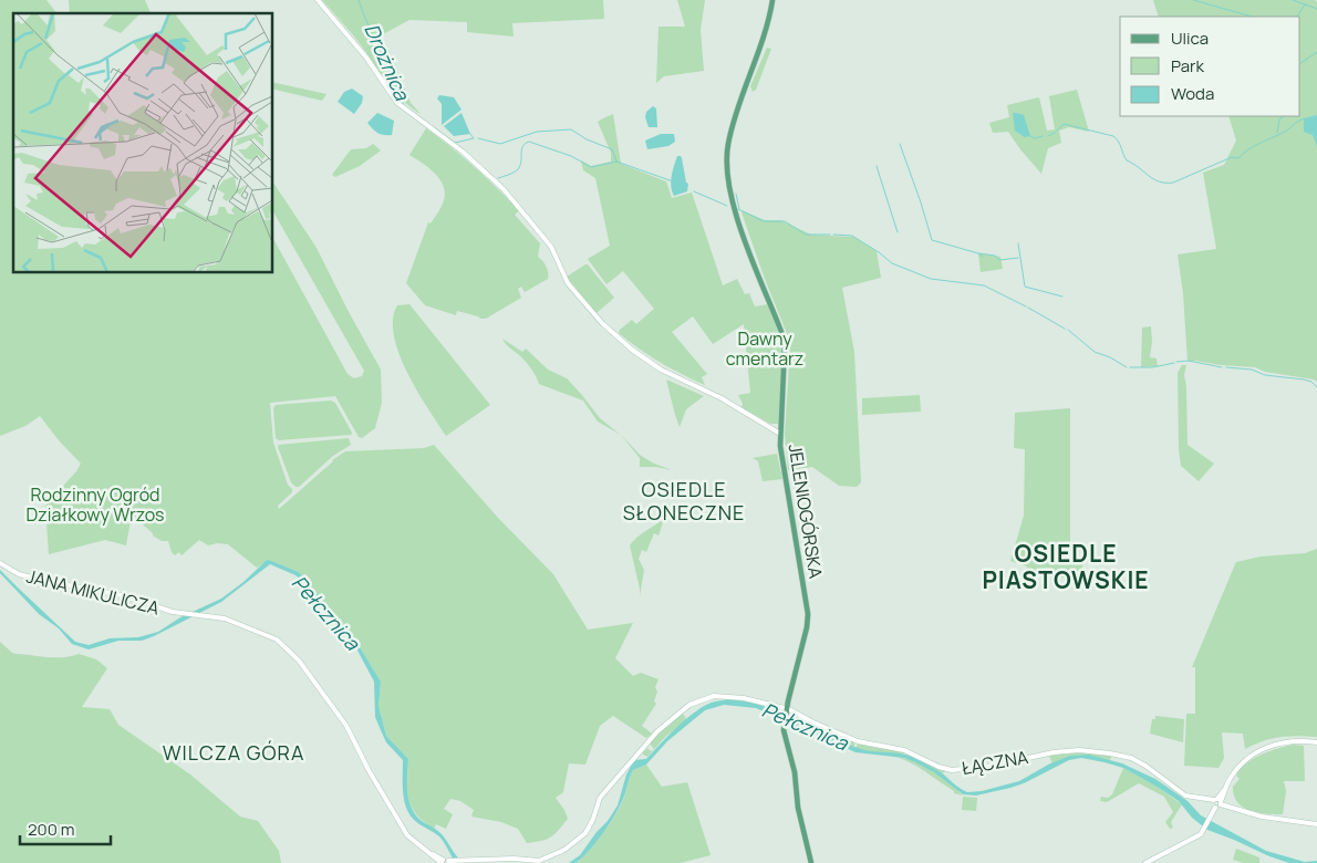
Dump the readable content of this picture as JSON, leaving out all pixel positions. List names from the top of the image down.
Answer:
{
  "streets": {
    "main road": ["JELENIOGÓRSKA"],
    "street": ["JANA MIKULICZA", "ŁĄCZNA"]
  },
  "crossings": [
    ["JELENIOGÓRSKA", "ŁĄCZNA"],
    ["JANA MIKULICZA", "ŁĄCZNA"]
  ],
  "districts": ["OSIEDLE SŁONECZNE", "OSIEDLE PIASTOWSKIE", "WILCZA GÓRA"],
  "water": ["Drożnica", "Pełcznica"],
  "parks": ["Dawny cmentarz", "Rodzinny Ogród Działkowy Wrzos"],
  "legend": ["Ulica", "Park", "Woda"],
  "scale_bar": "200 m"
}
